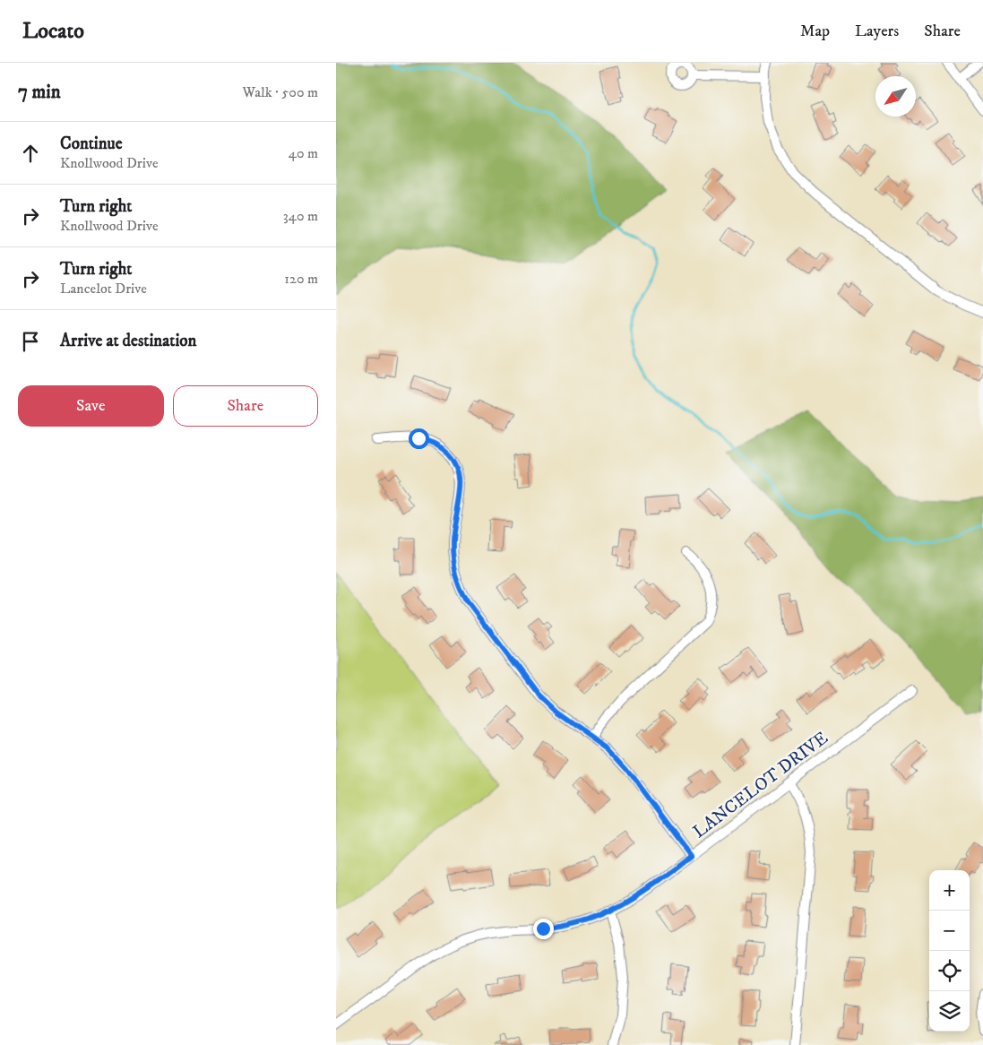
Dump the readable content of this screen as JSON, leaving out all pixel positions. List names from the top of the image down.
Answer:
{
  "streets": {
    "street": ["LANCELOT DRIVE"]
  },
  "north": "bottom left",
  "page": {
    "header": "Locato",
    "nav": ["Map", "Layers", "Share"],
    "heading": ["7 min", "Walk · 500 m"],
    "list": [
      ["Continue", "Knollwood Drive", "40 m"],
      ["Turn right", "Knollwood Drive", "340 m"],
      ["Turn right", "Lancelot Drive", "120 m"],
      "Arrive at destination"
    ],
    "buttons": ["Save", "Share"],
    "map_buttons": ["+", "−"]
  }
}
